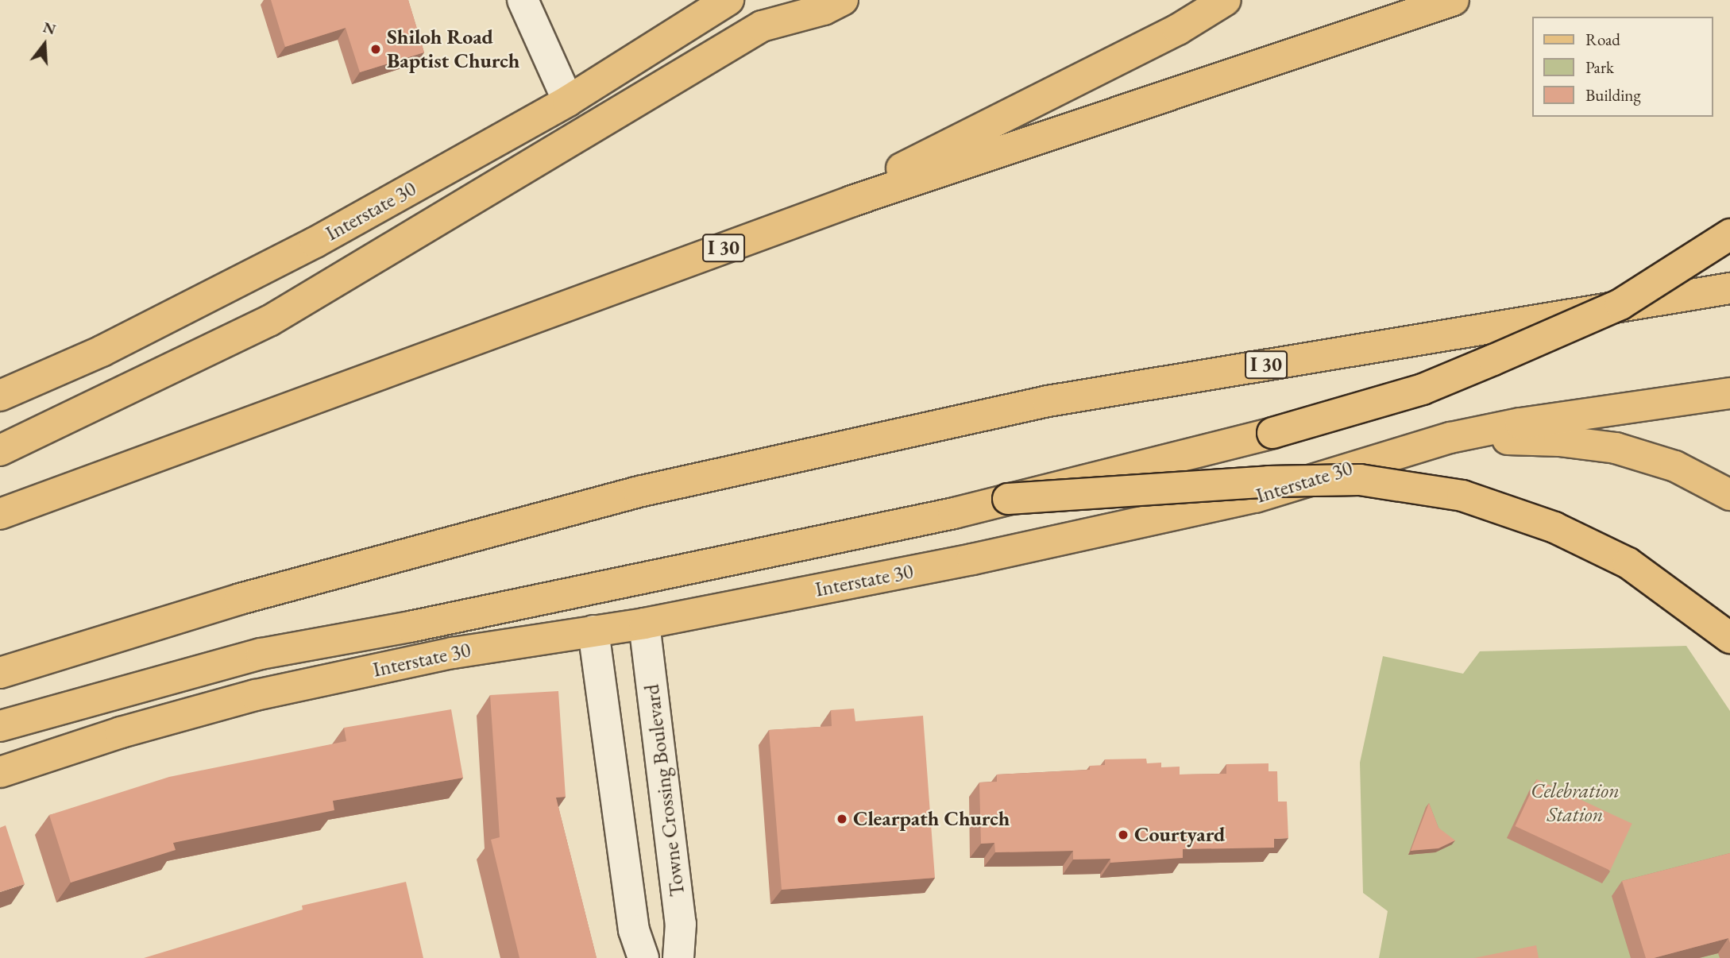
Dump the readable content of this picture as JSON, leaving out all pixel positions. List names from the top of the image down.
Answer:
{
  "streets": {
    "main road": ["Interstate 30", "I 30"],
    "street": ["Towne Crossing Boulevard"]
  },
  "crossings": [
    ["Interstate 30", "Towne Crossing Boulevard"]
  ],
  "parks": ["Celebration Station"],
  "places": ["Shiloh Road Baptist Church", "Clearpath Church", "Courtyard"],
  "legend": ["Road", "Park", "Building"],
  "north": "top"
}
